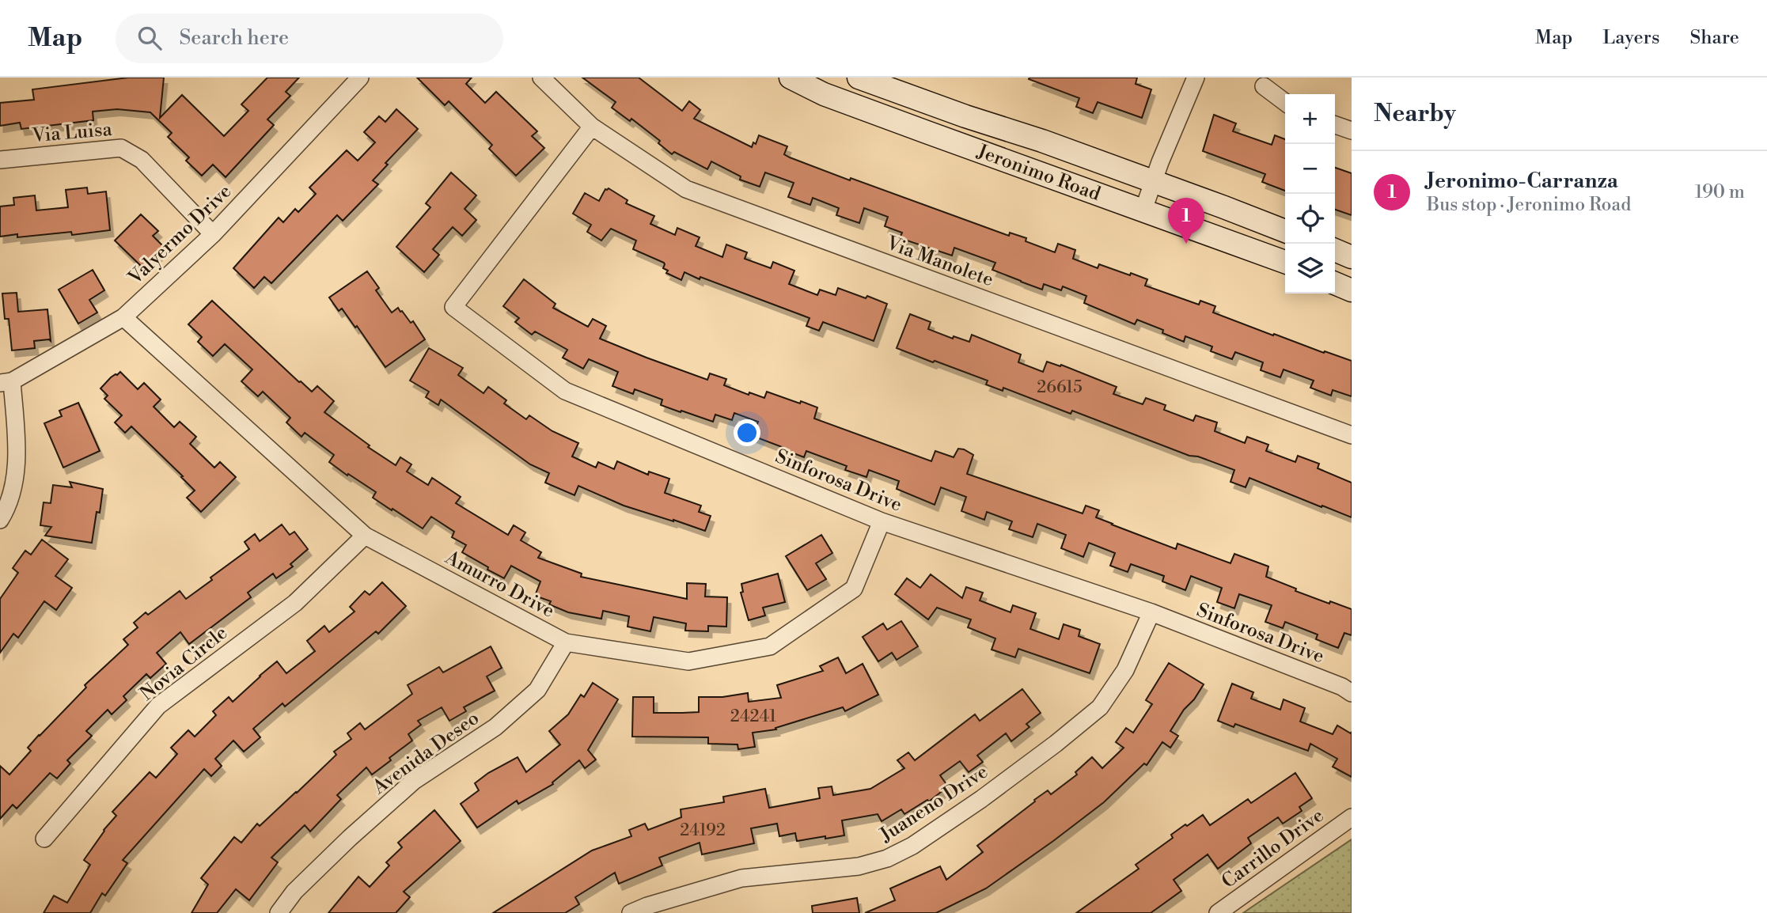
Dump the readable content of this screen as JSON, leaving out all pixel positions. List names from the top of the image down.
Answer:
{
  "streets": {
    "main road": ["Jeronimo Road"],
    "street": [
      "Via Luisa",
      "Valyermo Drive",
      "Via Manolete",
      "Sinforosa Drive",
      "Amurro Drive",
      "Novia Circle",
      "Avenida Deseo",
      "Juaneno Drive",
      "Carrillo Drive"
    ]
  },
  "crossings": [
    ["Via Luisa", "Valyermo Drive"],
    ["Valyermo Drive", "Amurro Drive"],
    ["Via Manolete", "Sinforosa Drive"],
    ["Sinforosa Drive", "Amurro Drive"],
    ["Sinforosa Drive", "Juaneno Drive"],
    ["Amurro Drive", "Novia Circle"],
    ["Amurro Drive", "Avenida Deseo"]
  ],
  "house_numbers": ["26615", "24241", "24192"],
  "page": {
    "header": "Map",
    "search": "Search here",
    "nav": ["Map", "Layers", "Share"],
    "heading": "Nearby",
    "map_buttons": ["+", "−"],
    "list": [
      {
        "mark": "1",
        "name": "Jeronimo-Carranza",
        "note": "Bus stop · Jeronimo Road",
        "value": "190 m"
      }
    ],
    "pins": "1"
  }
}
